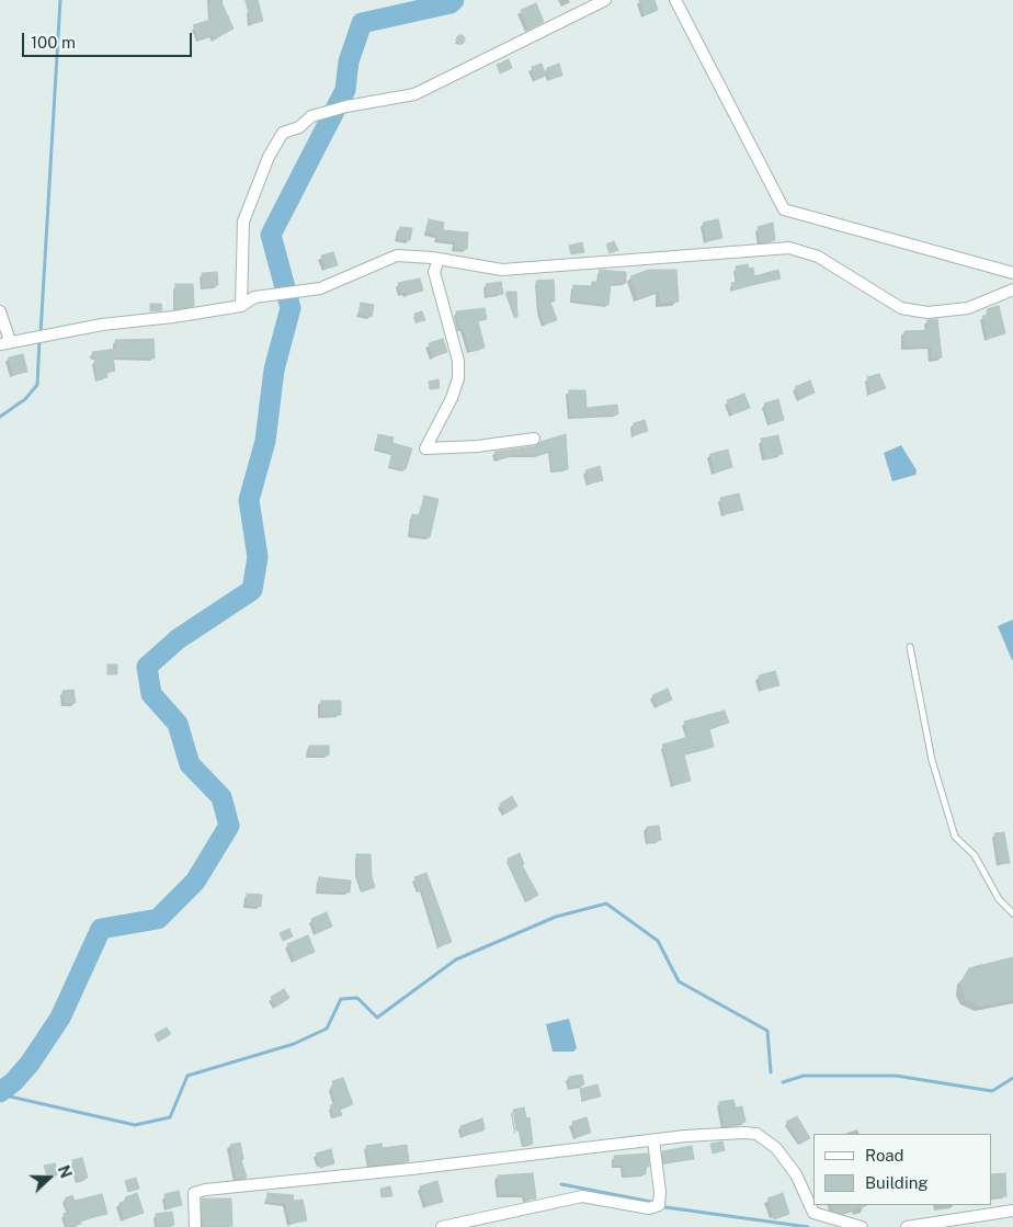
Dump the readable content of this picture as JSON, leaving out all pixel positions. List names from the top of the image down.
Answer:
{
  "legend": ["Road", "Building"],
  "scale_bar": "100 m",
  "north": "right"
}
